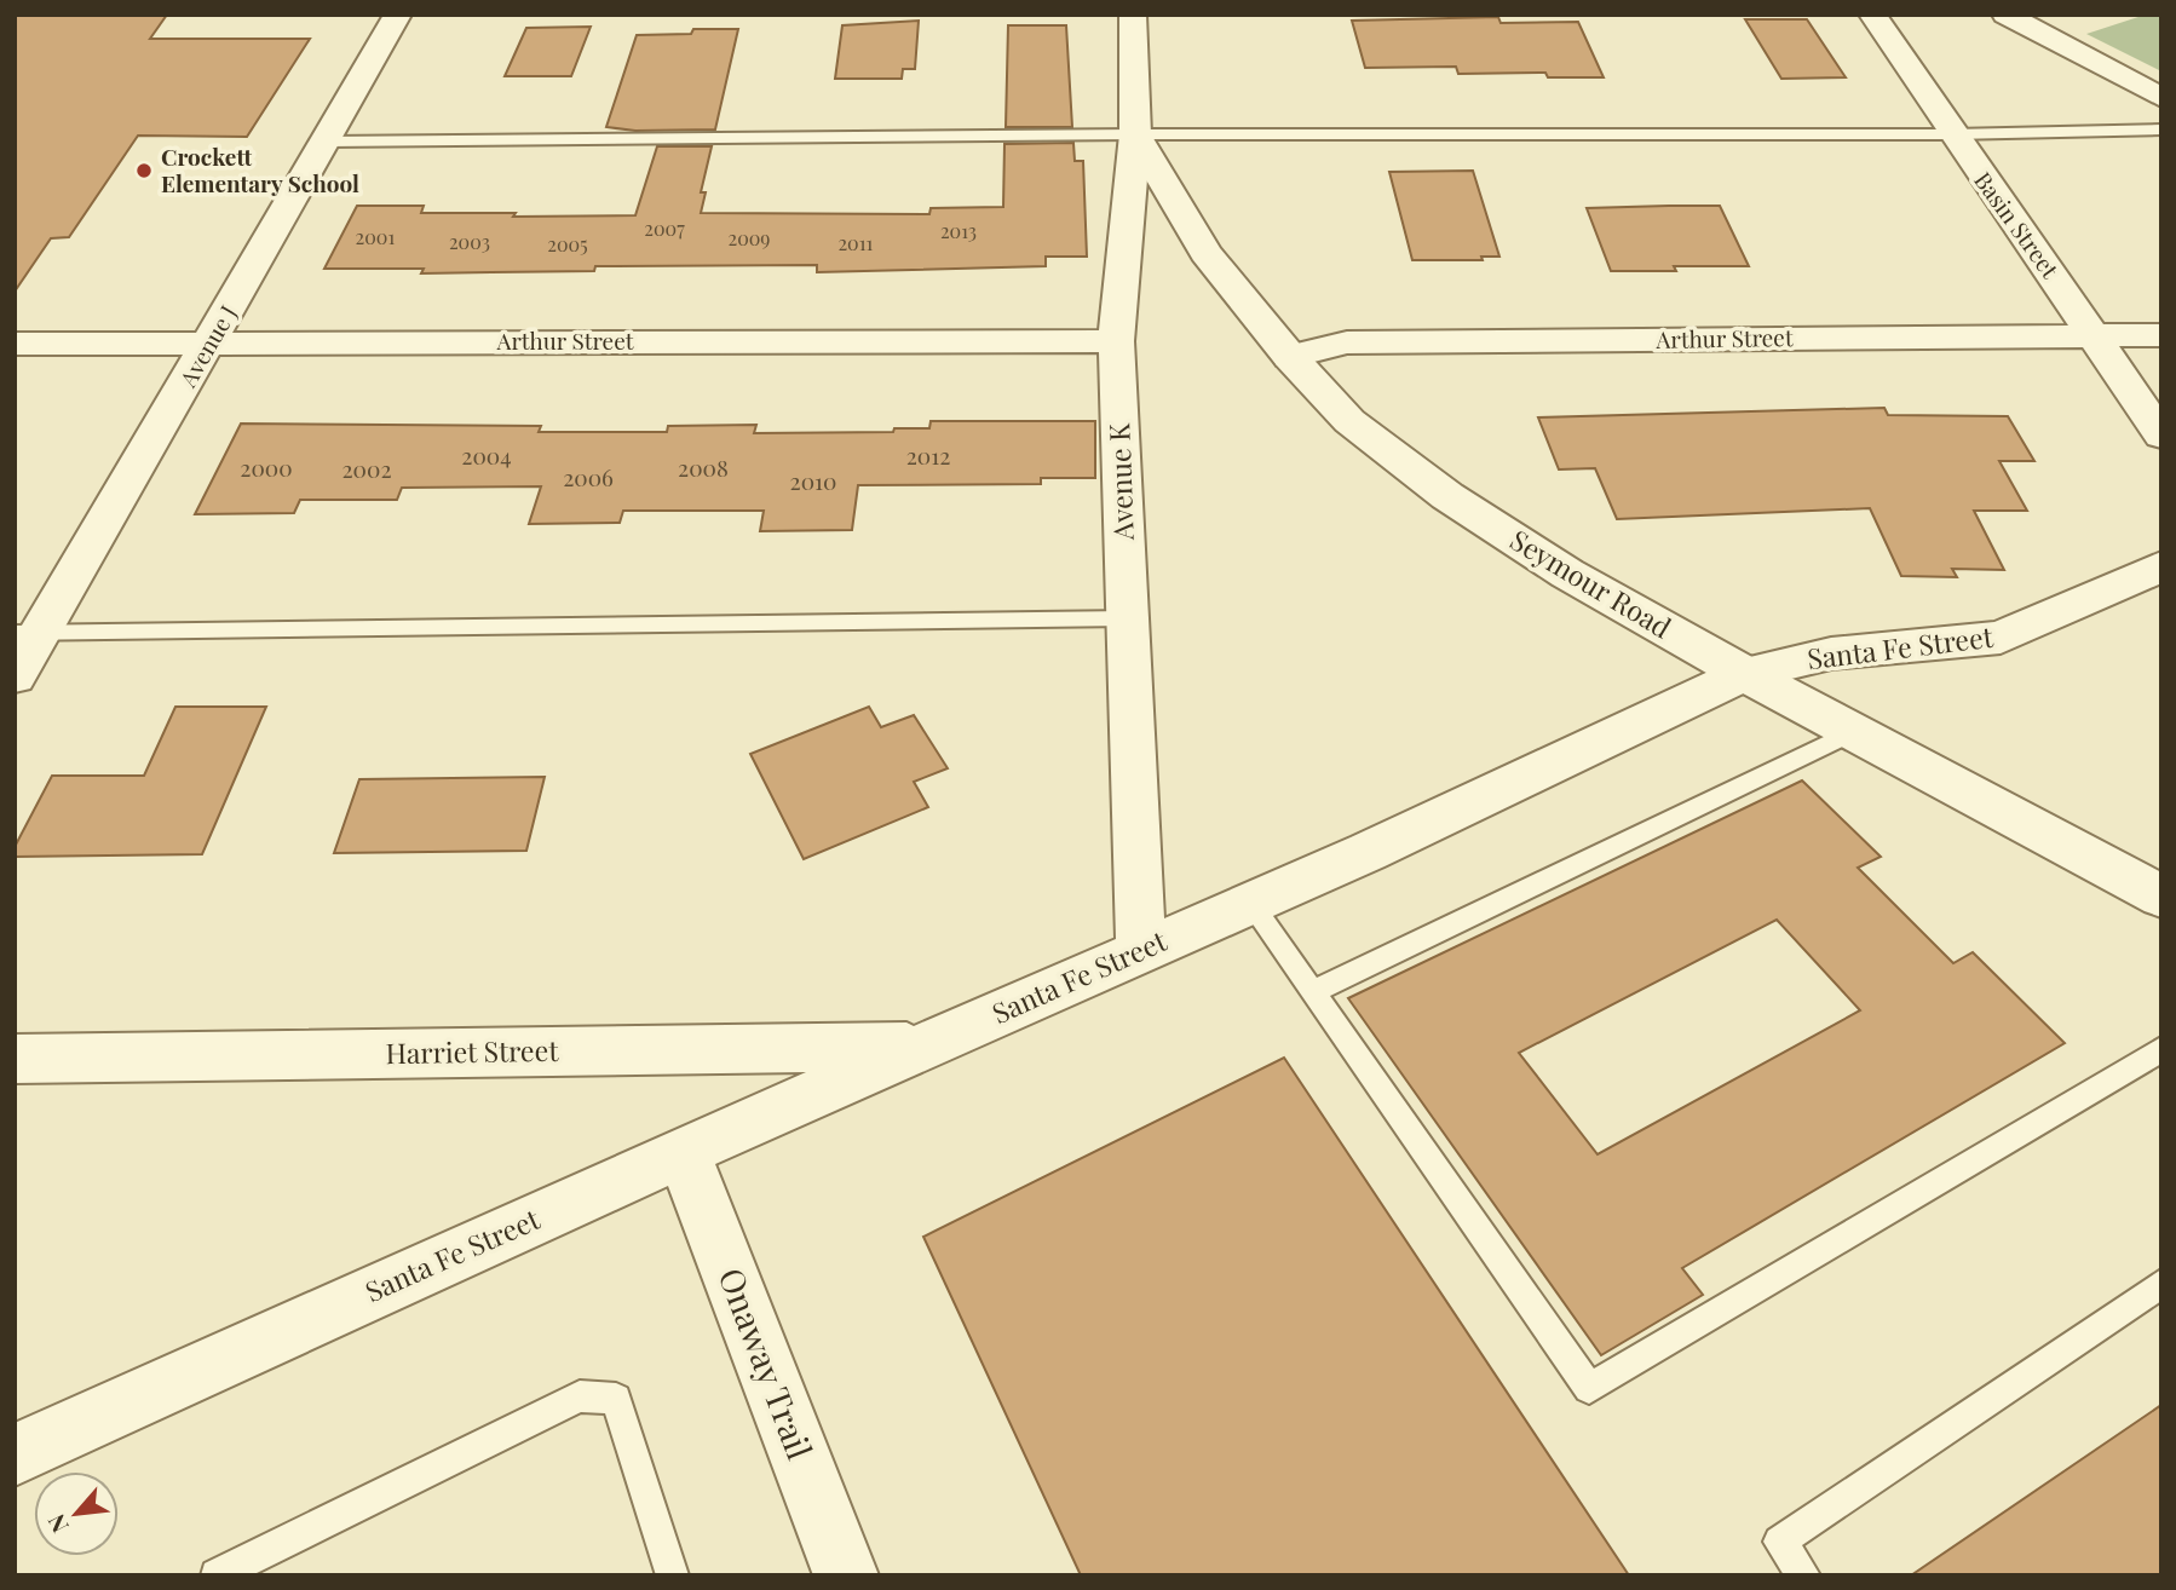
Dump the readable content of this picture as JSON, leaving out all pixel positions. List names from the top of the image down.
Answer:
{
  "streets": {
    "street": [
      "Basin Street",
      "Arthur Street",
      "Avenue J",
      "Avenue K",
      "Seymour Road",
      "Santa Fe Street",
      "Harriet Street",
      "Onaway Trail"
    ]
  },
  "crossings": [
    ["Basin Street", "Arthur Street"],
    ["Arthur Street", "Avenue J"],
    ["Arthur Street", "Avenue K"],
    ["Arthur Street", "Seymour Road"],
    ["Avenue K", "Seymour Road"],
    ["Avenue K", "Santa Fe Street"],
    ["Seymour Road", "Santa Fe Street"],
    ["Santa Fe Street", "Harriet Street"],
    ["Santa Fe Street", "Onaway Trail"]
  ],
  "places": ["Crockett Elementary School"],
  "house_numbers": [
    "2007",
    "2013",
    "2001",
    "2009",
    "2003",
    "2011",
    "2005",
    "2004",
    "2012",
    "2000",
    "2008",
    "2002",
    "2006",
    "2010"
  ],
  "north": "bottom left"
}
